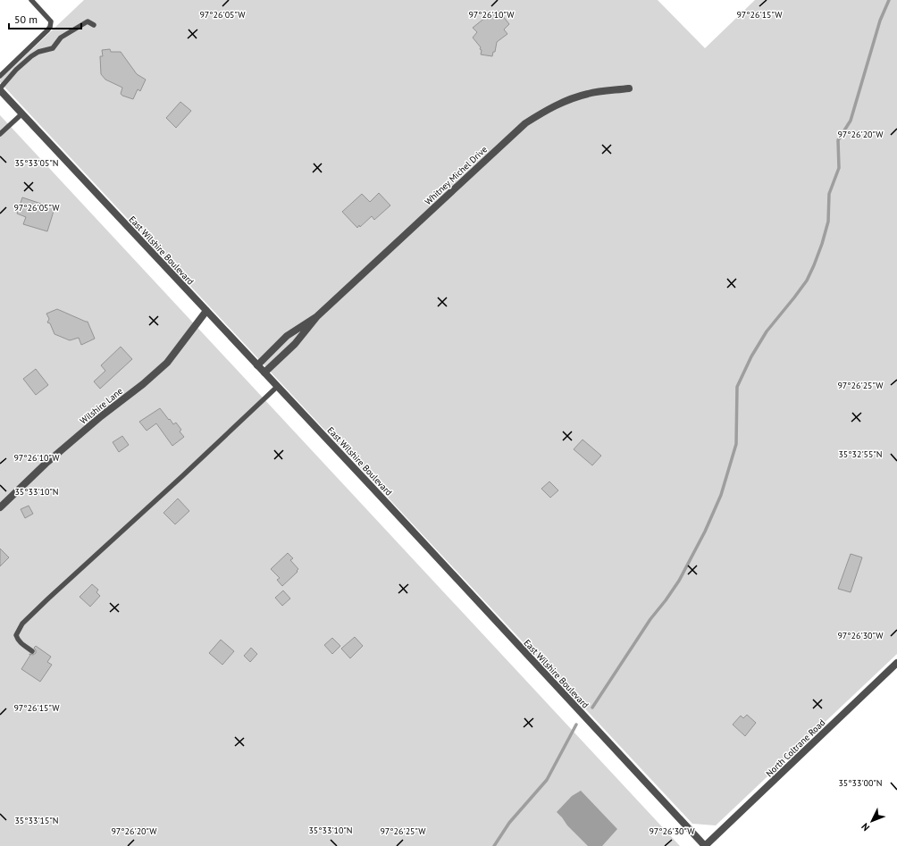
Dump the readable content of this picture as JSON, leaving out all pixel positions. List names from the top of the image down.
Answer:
{
  "streets": {
    "street": [
      "Whitney Michel Drive",
      "East Wilshire Boulevard",
      "Wilshire Lane",
      "North Coltrane Road"
    ]
  },
  "crossings": [
    ["Whitney Michel Drive", "East Wilshire Boulevard"],
    ["East Wilshire Boulevard", "Wilshire Lane"],
    ["East Wilshire Boulevard", "North Coltrane Road"]
  ],
  "scale_bar": "50 m",
  "north": "bottom left",
  "coordinates": [
    "97°26'05\"W",
    "97°26'10\"W",
    "97°26'15\"W",
    "97°26'20\"W",
    "35°33'05\"N",
    "97°26'25\"W",
    "35°32'55\"N",
    "35°33'10\"N",
    "97°26'30\"W",
    "35°33'00\"N",
    "35°33'15\"N"
  ]
}
